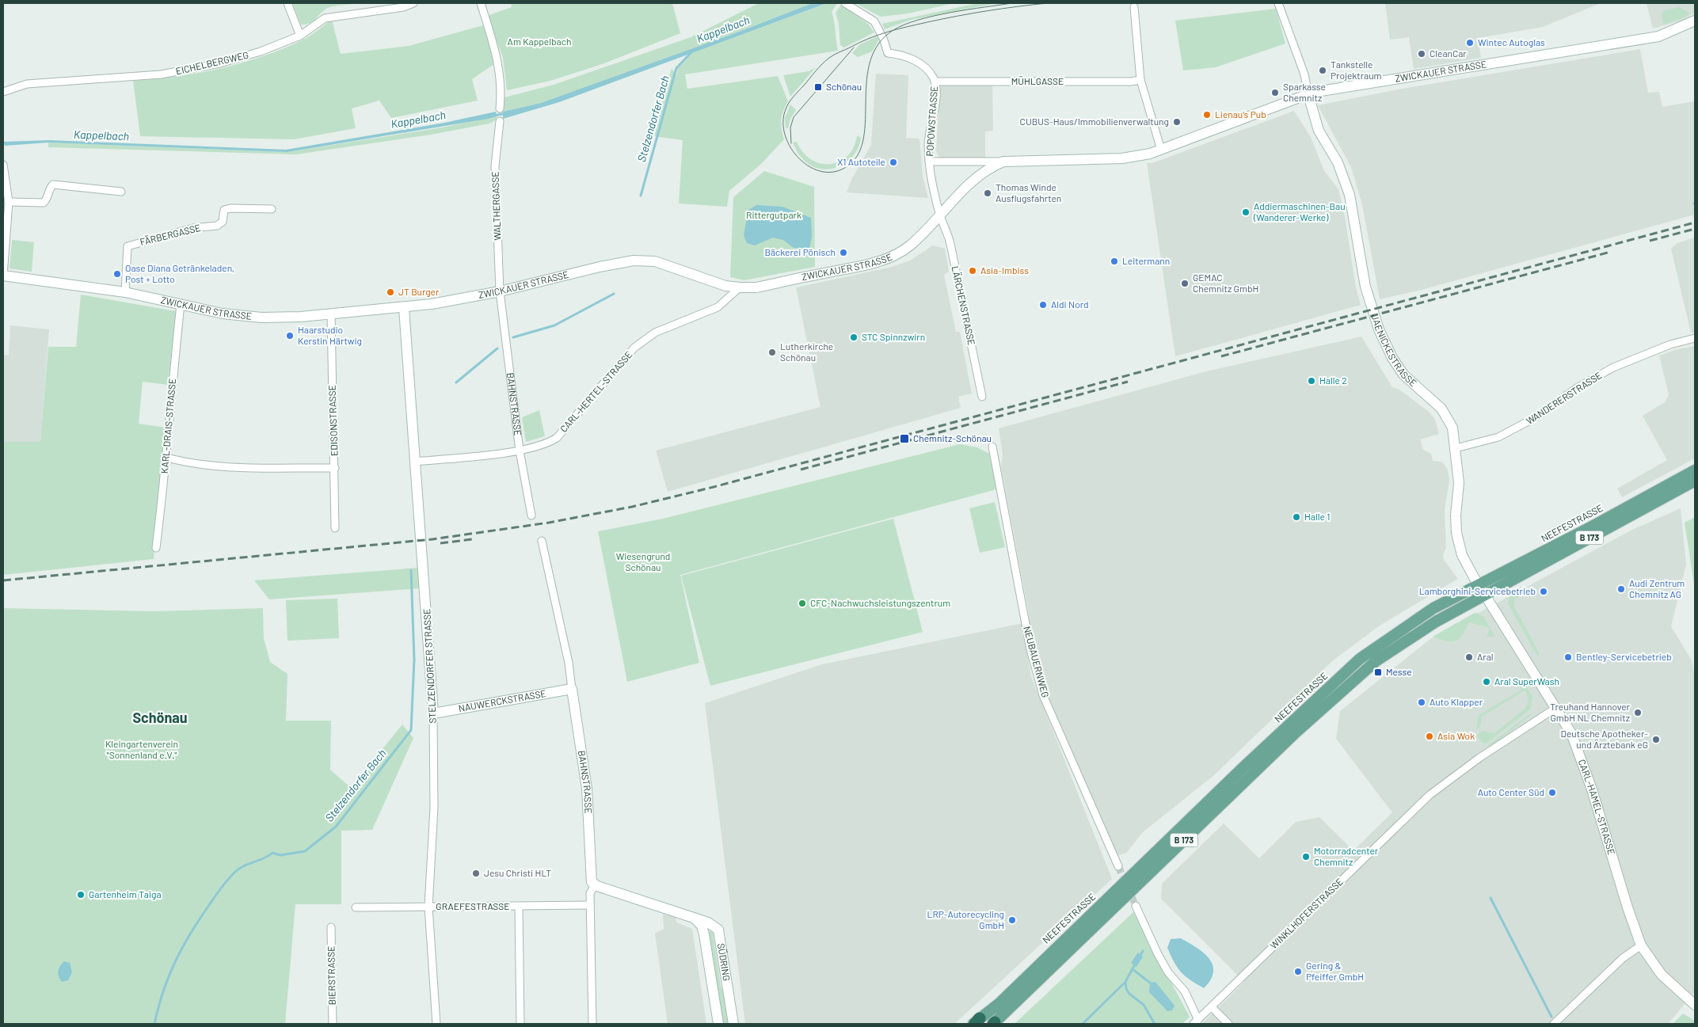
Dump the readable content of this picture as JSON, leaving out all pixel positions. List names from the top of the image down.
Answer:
{
  "streets": {
    "main road": [
      "ZWICKAUER STRASSE",
      "JAENICKESTRASSE",
      "BAHNSTRASSE",
      "NEEFESTRASSE",
      "B 173",
      "STELZENDORFER STRASSE",
      "NAUWERCKSTRASSE",
      "CARL-HAMEL-STRASSE",
      "SÜDRING"
    ],
    "street": [
      "EICHELBERGWEG",
      "MÜHLGASSE",
      "POPOWSTRASSE",
      "WALTHERGASSE",
      "FÄRBERGASSE",
      "LÄRCHENSTRASSE",
      "CARL-HERTEL-STRASSE",
      "WANDERERSTRASSE",
      "EDISONSTRASSE",
      "KARL-DRAIS-STRASSE",
      "NEUBAUERNWEG",
      "GRAEFESTRASSE",
      "WINKLHOFERSTRASSE",
      "BIERSTRASSE"
    ]
  },
  "crossings": [
    ["ZWICKAUER STRASSE", "POPOWSTRASSE"],
    ["ZWICKAUER STRASSE", "WALTHERGASSE"],
    ["ZWICKAUER STRASSE", "FÄRBERGASSE"],
    ["ZWICKAUER STRASSE", "LÄRCHENSTRASSE"],
    ["ZWICKAUER STRASSE", "JAENICKESTRASSE"],
    ["ZWICKAUER STRASSE", "CARL-HERTEL-STRASSE"],
    ["ZWICKAUER STRASSE", "BAHNSTRASSE"],
    ["ZWICKAUER STRASSE", "EDISONSTRASSE"],
    ["ZWICKAUER STRASSE", "KARL-DRAIS-STRASSE"],
    ["ZWICKAUER STRASSE", "STELZENDORFER STRASSE"],
    ["MÜHLGASSE", "POPOWSTRASSE"],
    ["POPOWSTRASSE", "LÄRCHENSTRASSE"],
    ["WALTHERGASSE", "BAHNSTRASSE"],
    ["JAENICKESTRASSE", "WANDERERSTRASSE"],
    ["JAENICKESTRASSE", "NEEFESTRASSE"],
    ["JAENICKESTRASSE", "B 173"],
    ["JAENICKESTRASSE", "CARL-HAMEL-STRASSE"],
    ["CARL-HERTEL-STRASSE", "BAHNSTRASSE"],
    ["CARL-HERTEL-STRASSE", "STELZENDORFER STRASSE"],
    ["BAHNSTRASSE", "NAUWERCKSTRASSE"],
    ["BAHNSTRASSE", "GRAEFESTRASSE"],
    ["BAHNSTRASSE", "SÜDRING"],
    ["B 173", "CARL-HAMEL-STRASSE"],
    ["STELZENDORFER STRASSE", "NAUWERCKSTRASSE"],
    ["STELZENDORFER STRASSE", "GRAEFESTRASSE"],
    ["CARL-HAMEL-STRASSE", "WINKLHOFERSTRASSE"]
  ],
  "districts": ["Schönau"],
  "water": ["Kappelbach", "Stelzendorfer Bach"],
  "parks": [
    "Am Kappelbach",
    "Rittergutpark",
    "Wiesengrund Schönau",
    "Kleingartenverein \"Sonnenland e.V.\""
  ],
  "places": {
    "other": [
      "Wintec Autoglas",
      "CleanCar",
      "Tankstelle Projektraum",
      "Sparkasse Chemnitz",
      "Lienau's Pub",
      "CUBUS-Haus/Immobilienverwaltung",
      "X1 Autoteile",
      "Thomas Winde Ausflugsfahrten",
      "Addiermaschinen-Bau (Wanderer-Werke)",
      "Bäckerei Pönisch",
      "Leitermann",
      "Asia-Imbiss",
      "Oase Diana Getränkeladen, Post + Lotto",
      "GEMAC Chemnitz GmbH",
      "JT Burger",
      "Aldi Nord",
      "Haarstudio Kerstin Härtwig",
      "STC Spinnzwirn",
      "Lutherkirche Schönau",
      "Halle 2",
      "Halle 1",
      "Audi Zentrum Chemnitz AG",
      "Lamborghini-Servicebetrieb",
      "CFC-Nachwuchsleistungszentrum",
      "Aral",
      "Bentley-Servicebetrieb",
      "Aral SuperWash",
      "Auto Klapper",
      "Treuhand Hannover GmbH NL Chemnitz",
      "Asia Wok",
      "Deutsche Apotheker- und Ärztebank eG",
      "Auto Center Süd",
      "Motorradcenter Chemnitz",
      "Jesu Christi HLT",
      "Gartenheim Taiga",
      "LRP-Autorecycling GmbH",
      "Gering & Pfeiffer GmbH"
    ],
    "transit": ["Schönau", "Chemnitz-Schönau", "Messe"]
  }
}
